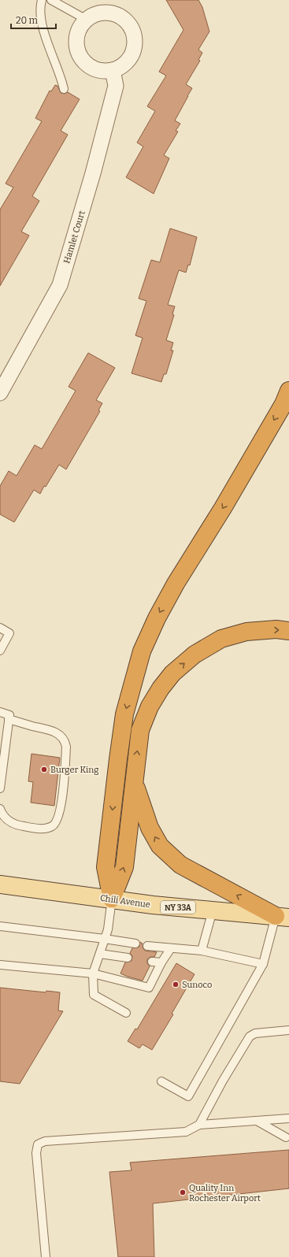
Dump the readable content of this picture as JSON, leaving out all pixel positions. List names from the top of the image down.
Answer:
{
  "streets": {
    "main road": ["Chili Avenue", "NY 33A"],
    "street": ["Hamlet Court"]
  },
  "places": ["Burger King", "Sunoco", "Quality Inn Rochester Airport"],
  "scale_bar": "20 m"
}
